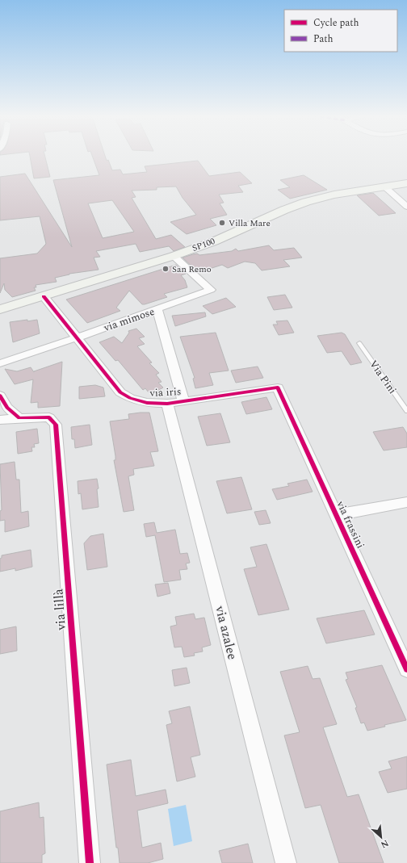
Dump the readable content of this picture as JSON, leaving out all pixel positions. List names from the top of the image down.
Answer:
{
  "streets": {
    "main road": ["SP100"],
    "street": [
      "via mimose",
      "via iris",
      "via frassini",
      "via lillà",
      "via azalee"
    ],
    "lane": ["Via Pini"]
  },
  "crossings": [
    ["SP100", "via mimose"],
    ["SP100", "via iris"],
    ["via mimose", "via iris"],
    ["via iris", "via frassini"],
    ["via iris", "via azalee"]
  ],
  "places": ["Villa Mare", "San Remo"],
  "legend": ["Cycle path", "Path"],
  "north": "bottom right"
}
